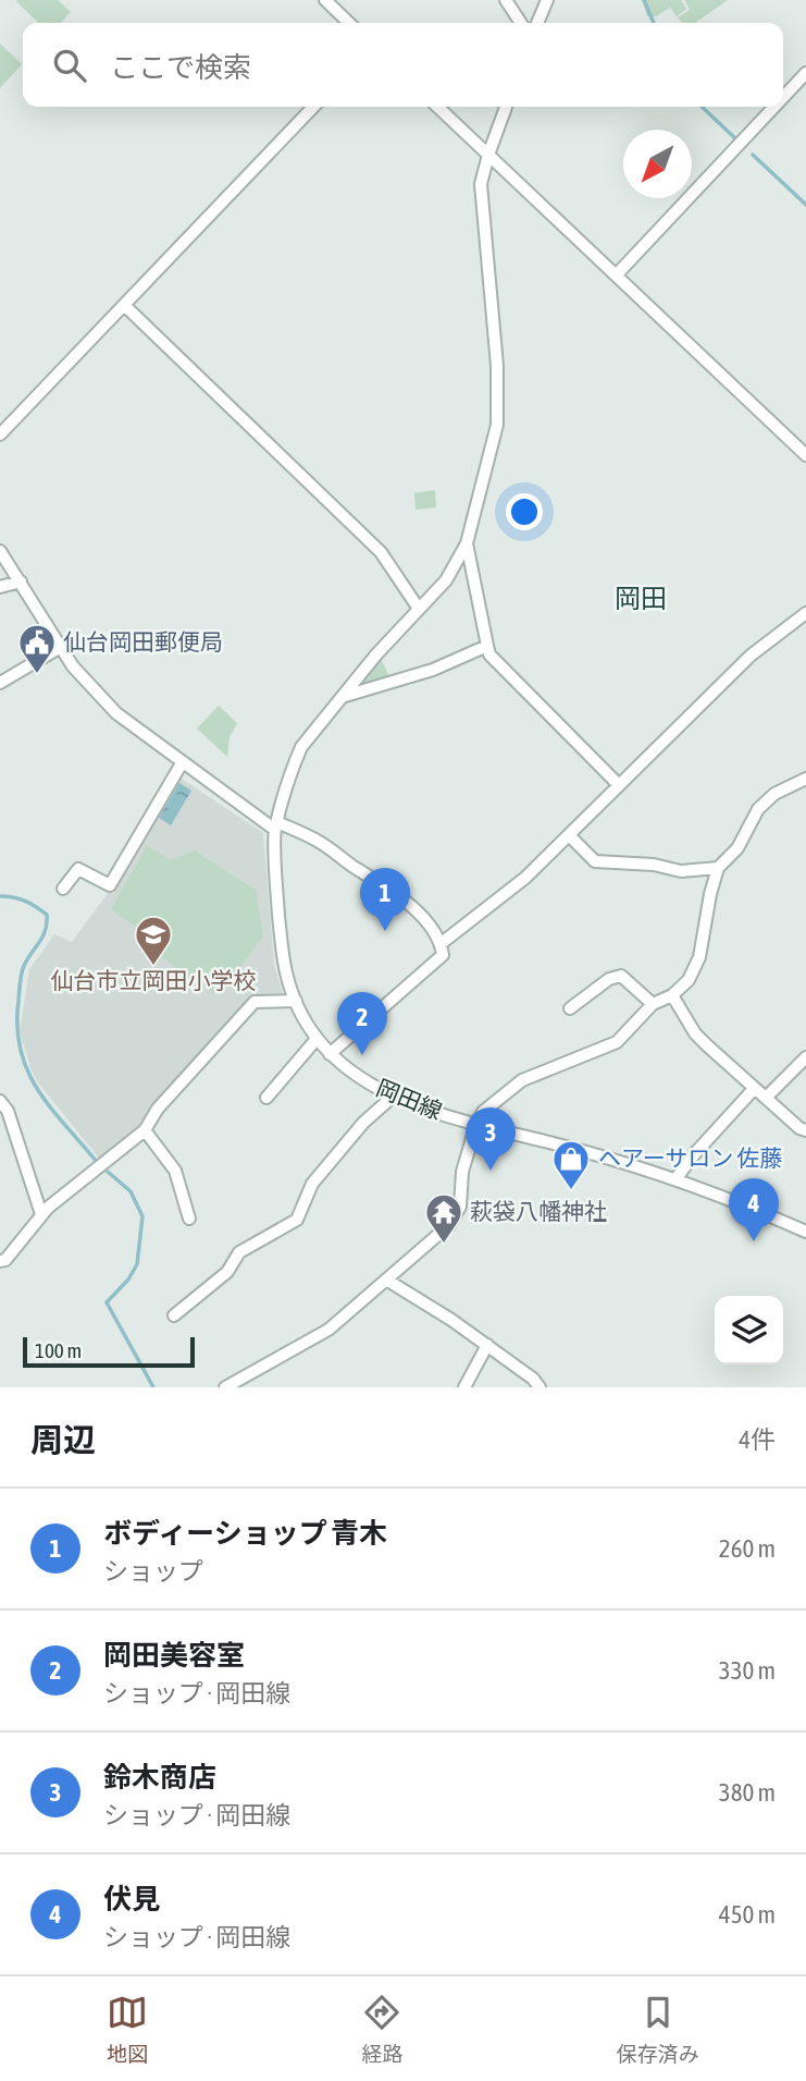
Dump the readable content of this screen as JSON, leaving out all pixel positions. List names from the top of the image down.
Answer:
{
  "streets": {
    "street": ["岡田線"]
  },
  "districts": ["岡田"],
  "places": {
    "public building": ["仙台岡田郵便局"],
    "school or university": ["仙台市立岡田小学校"],
    "shop": ["ヘアーサロン 佐藤"],
    "temple": ["萩袋八幡神社"]
  },
  "scale_bar": "100 m",
  "north": "bottom left",
  "page": {
    "search": "ここで検索",
    "pins": [
      "1",
      "2",
      "3",
      "4"
    ],
    "scale": "100 m",
    "heading": ["周辺", "4件"],
    "list": [
      {
        "mark": "1",
        "name": "ボディーショップ 青木",
        "note": "ショップ",
        "value": "260 m"
      },
      {
        "mark": "2",
        "name": "岡田美容室",
        "note": "ショップ · 岡田線",
        "value": "330 m"
      },
      {
        "mark": "3",
        "name": "鈴木商店",
        "note": "ショップ · 岡田線",
        "value": "380 m"
      },
      {
        "mark": "4",
        "name": "伏見",
        "note": "ショップ · 岡田線",
        "value": "450 m"
      }
    ],
    "nav": ["地図", "経路", "保存済み"]
  }
}
